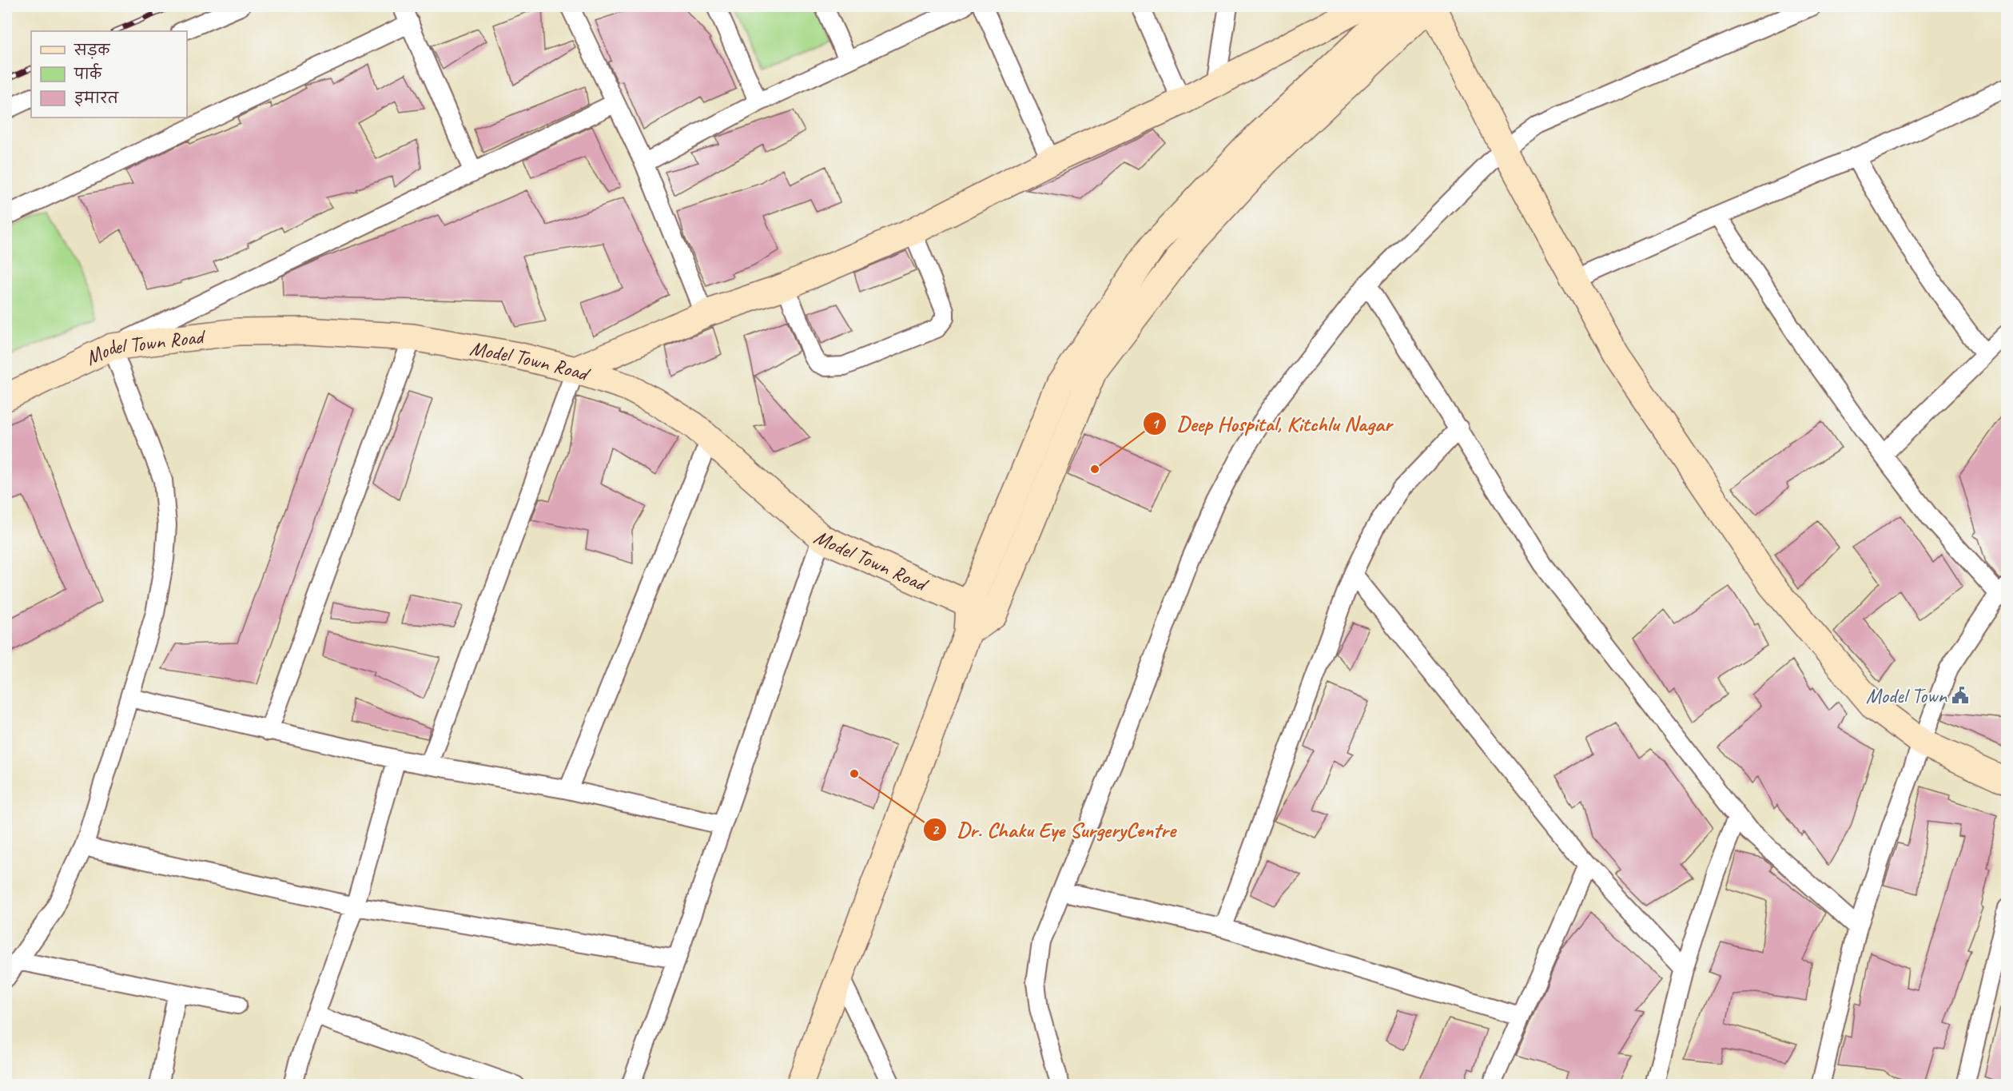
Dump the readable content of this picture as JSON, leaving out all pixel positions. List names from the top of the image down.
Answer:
{
  "streets": {
    "street": ["Model Town Road"]
  },
  "places": {
    "other": ["Deep Hospital, Kitchlu Nagar", "Dr. Chaku Eye SurgeryCentre"],
    "public building": ["Model Town"]
  },
  "legend": ["सड़क", "पार्क", "इमारत"]
}
